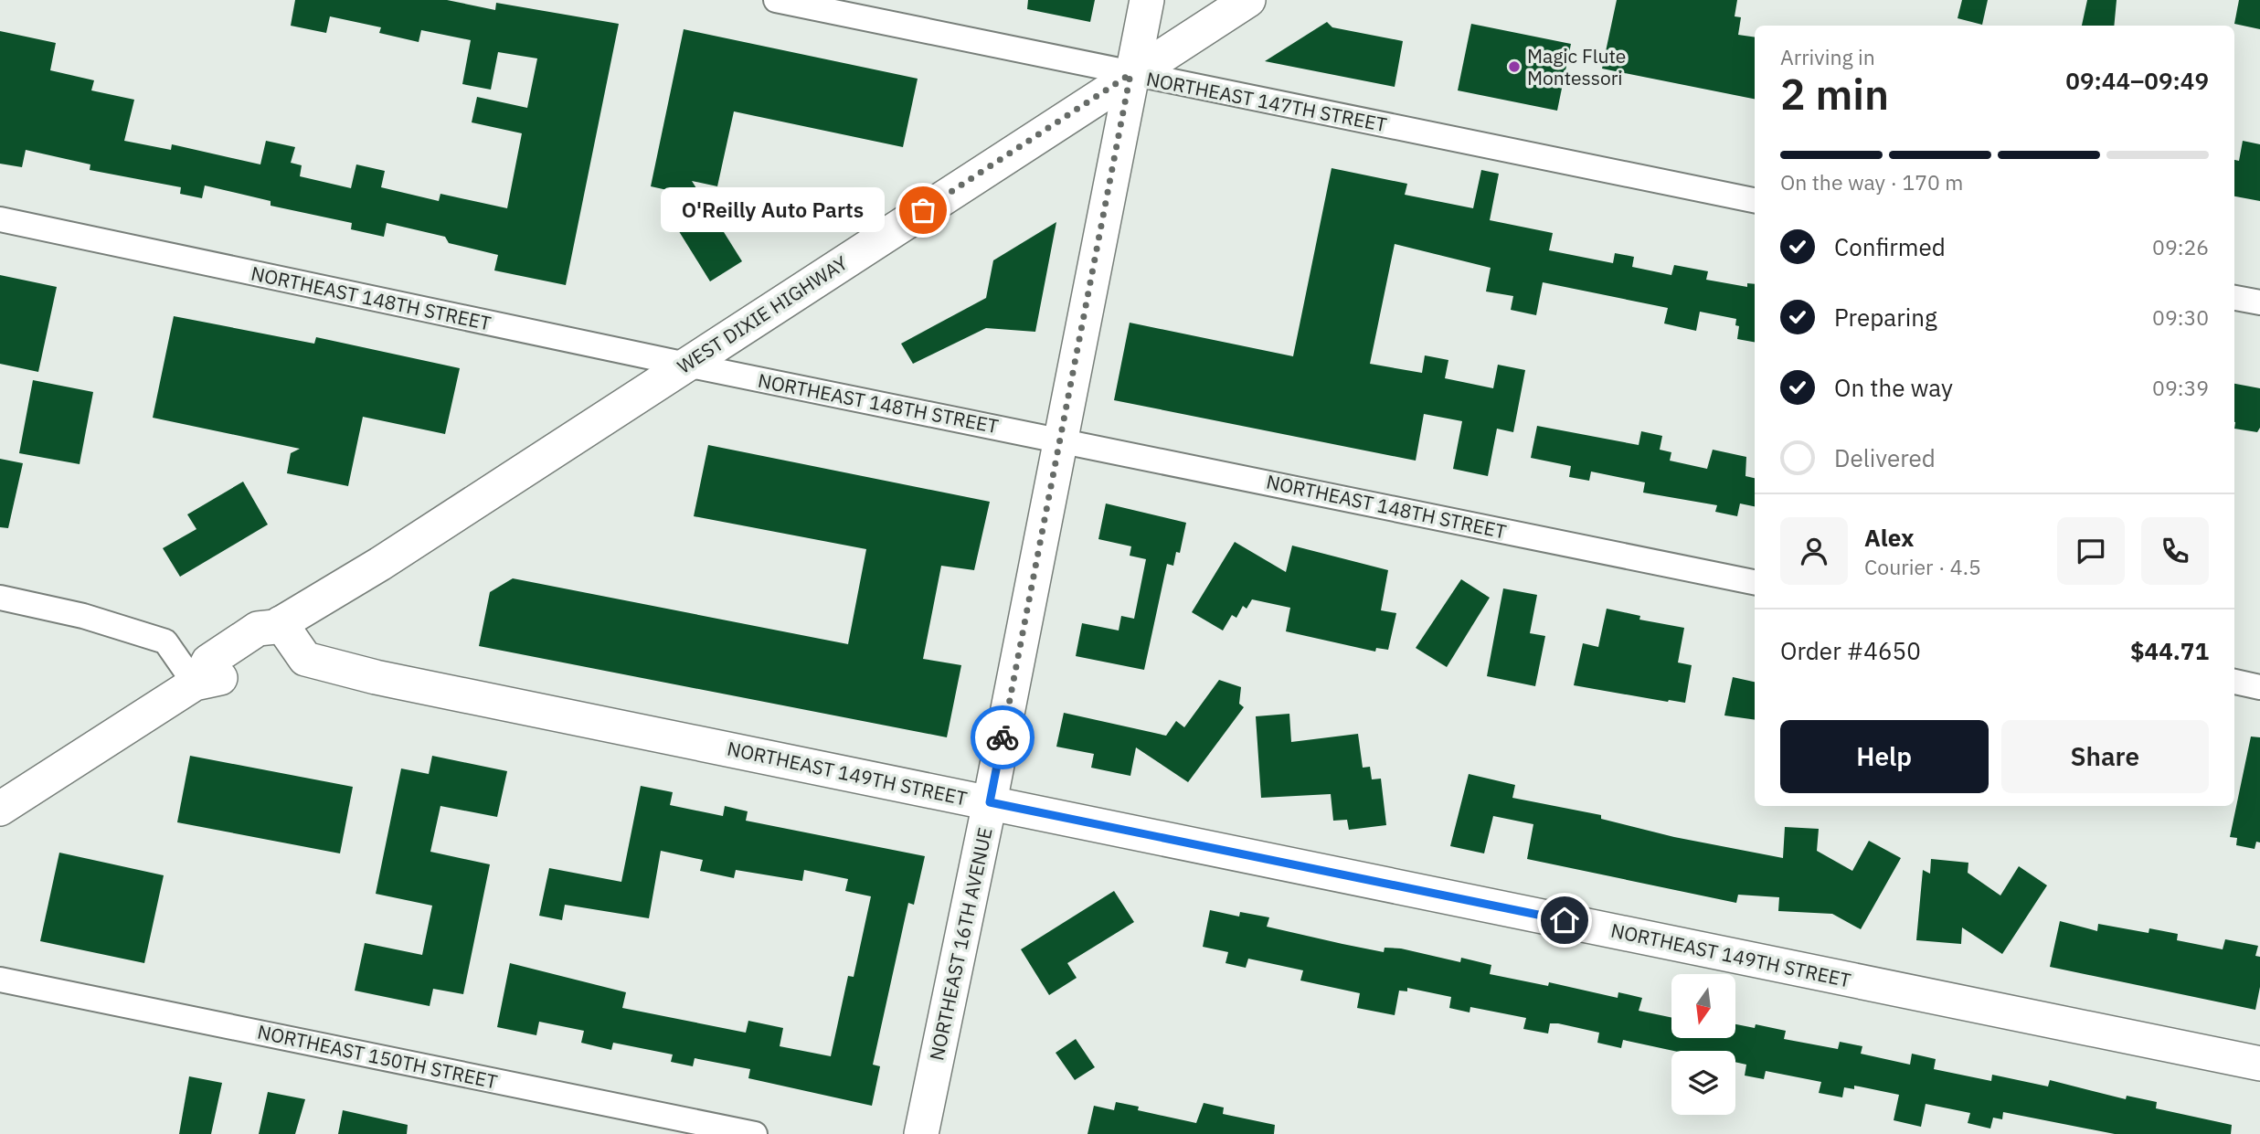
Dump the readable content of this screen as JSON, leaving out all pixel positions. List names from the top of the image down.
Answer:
{
  "streets": {
    "street": [
      "NORTHEAST 147TH STREET",
      "NORTHEAST 148TH STREET",
      "WEST DIXIE HIGHWAY",
      "NORTHEAST 149TH STREET",
      "NORTHEAST 16TH AVENUE",
      "NORTHEAST 150TH STREET"
    ]
  },
  "crossings": [
    ["NORTHEAST 147TH STREET", "WEST DIXIE HIGHWAY"],
    ["NORTHEAST 147TH STREET", "NORTHEAST 16TH AVENUE"],
    ["NORTHEAST 148TH STREET", "WEST DIXIE HIGHWAY"],
    ["NORTHEAST 148TH STREET", "NORTHEAST 16TH AVENUE"],
    ["WEST DIXIE HIGHWAY", "NORTHEAST 149TH STREET"],
    ["WEST DIXIE HIGHWAY", "NORTHEAST 16TH AVENUE"],
    ["NORTHEAST 149TH STREET", "NORTHEAST 16TH AVENUE"]
  ],
  "places": ["Magic Flute Montessori", "O'Reilly Auto Parts"],
  "north": "bottom",
  "page": {
    "heading": ["2 min", "Arriving in", "09:44–09:49"],
    "panel": [
      "Alex",
      "Courier · 4.5",
      "Order #4650",
      "$44.71"
    ],
    "bar": "On the way · 170 m",
    "bubble": "O'Reilly Auto Parts",
    "list": [
      ["Confirmed", "09:26"],
      ["Preparing", "09:30"],
      ["On the way", "09:39"],
      "Delivered"
    ],
    "buttons": ["Help", "Share"]
  }
}
